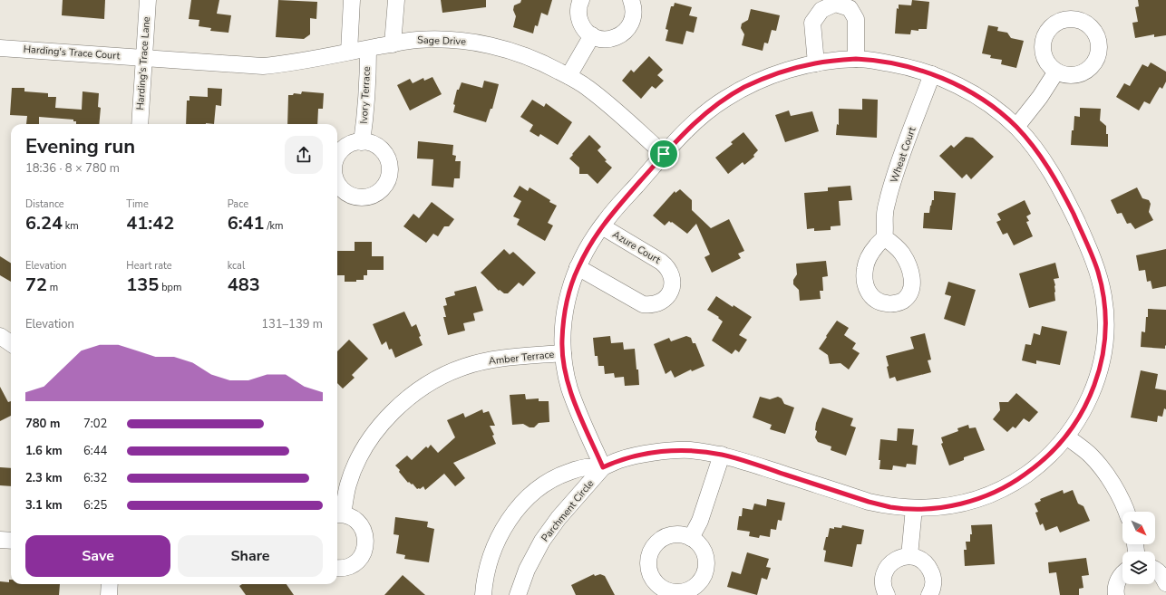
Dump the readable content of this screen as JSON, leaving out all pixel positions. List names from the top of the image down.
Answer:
{
  "streets": {
    "street": [
      "Sage Drive",
      "Harding's Trace Court",
      "Harding's Trace Lane",
      "Ivory Terrace",
      "Wheat Court",
      "Azure Court",
      "Amber Terrace",
      "Parchment Circle"
    ]
  },
  "crossings": [
    ["Sage Drive", "Harding's Trace Court"],
    ["Sage Drive", "Harding's Trace Lane"],
    ["Sage Drive", "Ivory Terrace"],
    ["Sage Drive", "Parchment Circle"],
    ["Harding's Trace Court", "Harding's Trace Lane"],
    ["Wheat Court", "Parchment Circle"],
    ["Azure Court", "Parchment Circle"],
    ["Amber Terrace", "Parchment Circle"]
  ],
  "north": "bottom right",
  "page": {
    "heading": ["Evening run", "18:36 · 8 × 780 m"],
    "stats": [
      ["Distance", "6.24 km"],
      ["Time", "41:42"],
      ["Pace", "6:41 /km"],
      ["Elevation", "72 m"],
      ["Heart rate", "135 bpm"],
      ["kcal", "483"]
    ],
    "chart": ["Elevation", "131–139 m"],
    "list": [
      {
        "name": "780 m",
        "note": "7:02"
      },
      {
        "name": "1.6 km",
        "note": "6:44"
      },
      {
        "name": "2.3 km",
        "note": "6:32"
      },
      {
        "name": "3.1 km",
        "note": "6:25"
      }
    ],
    "buttons": ["Save", "Share"]
  }
}
